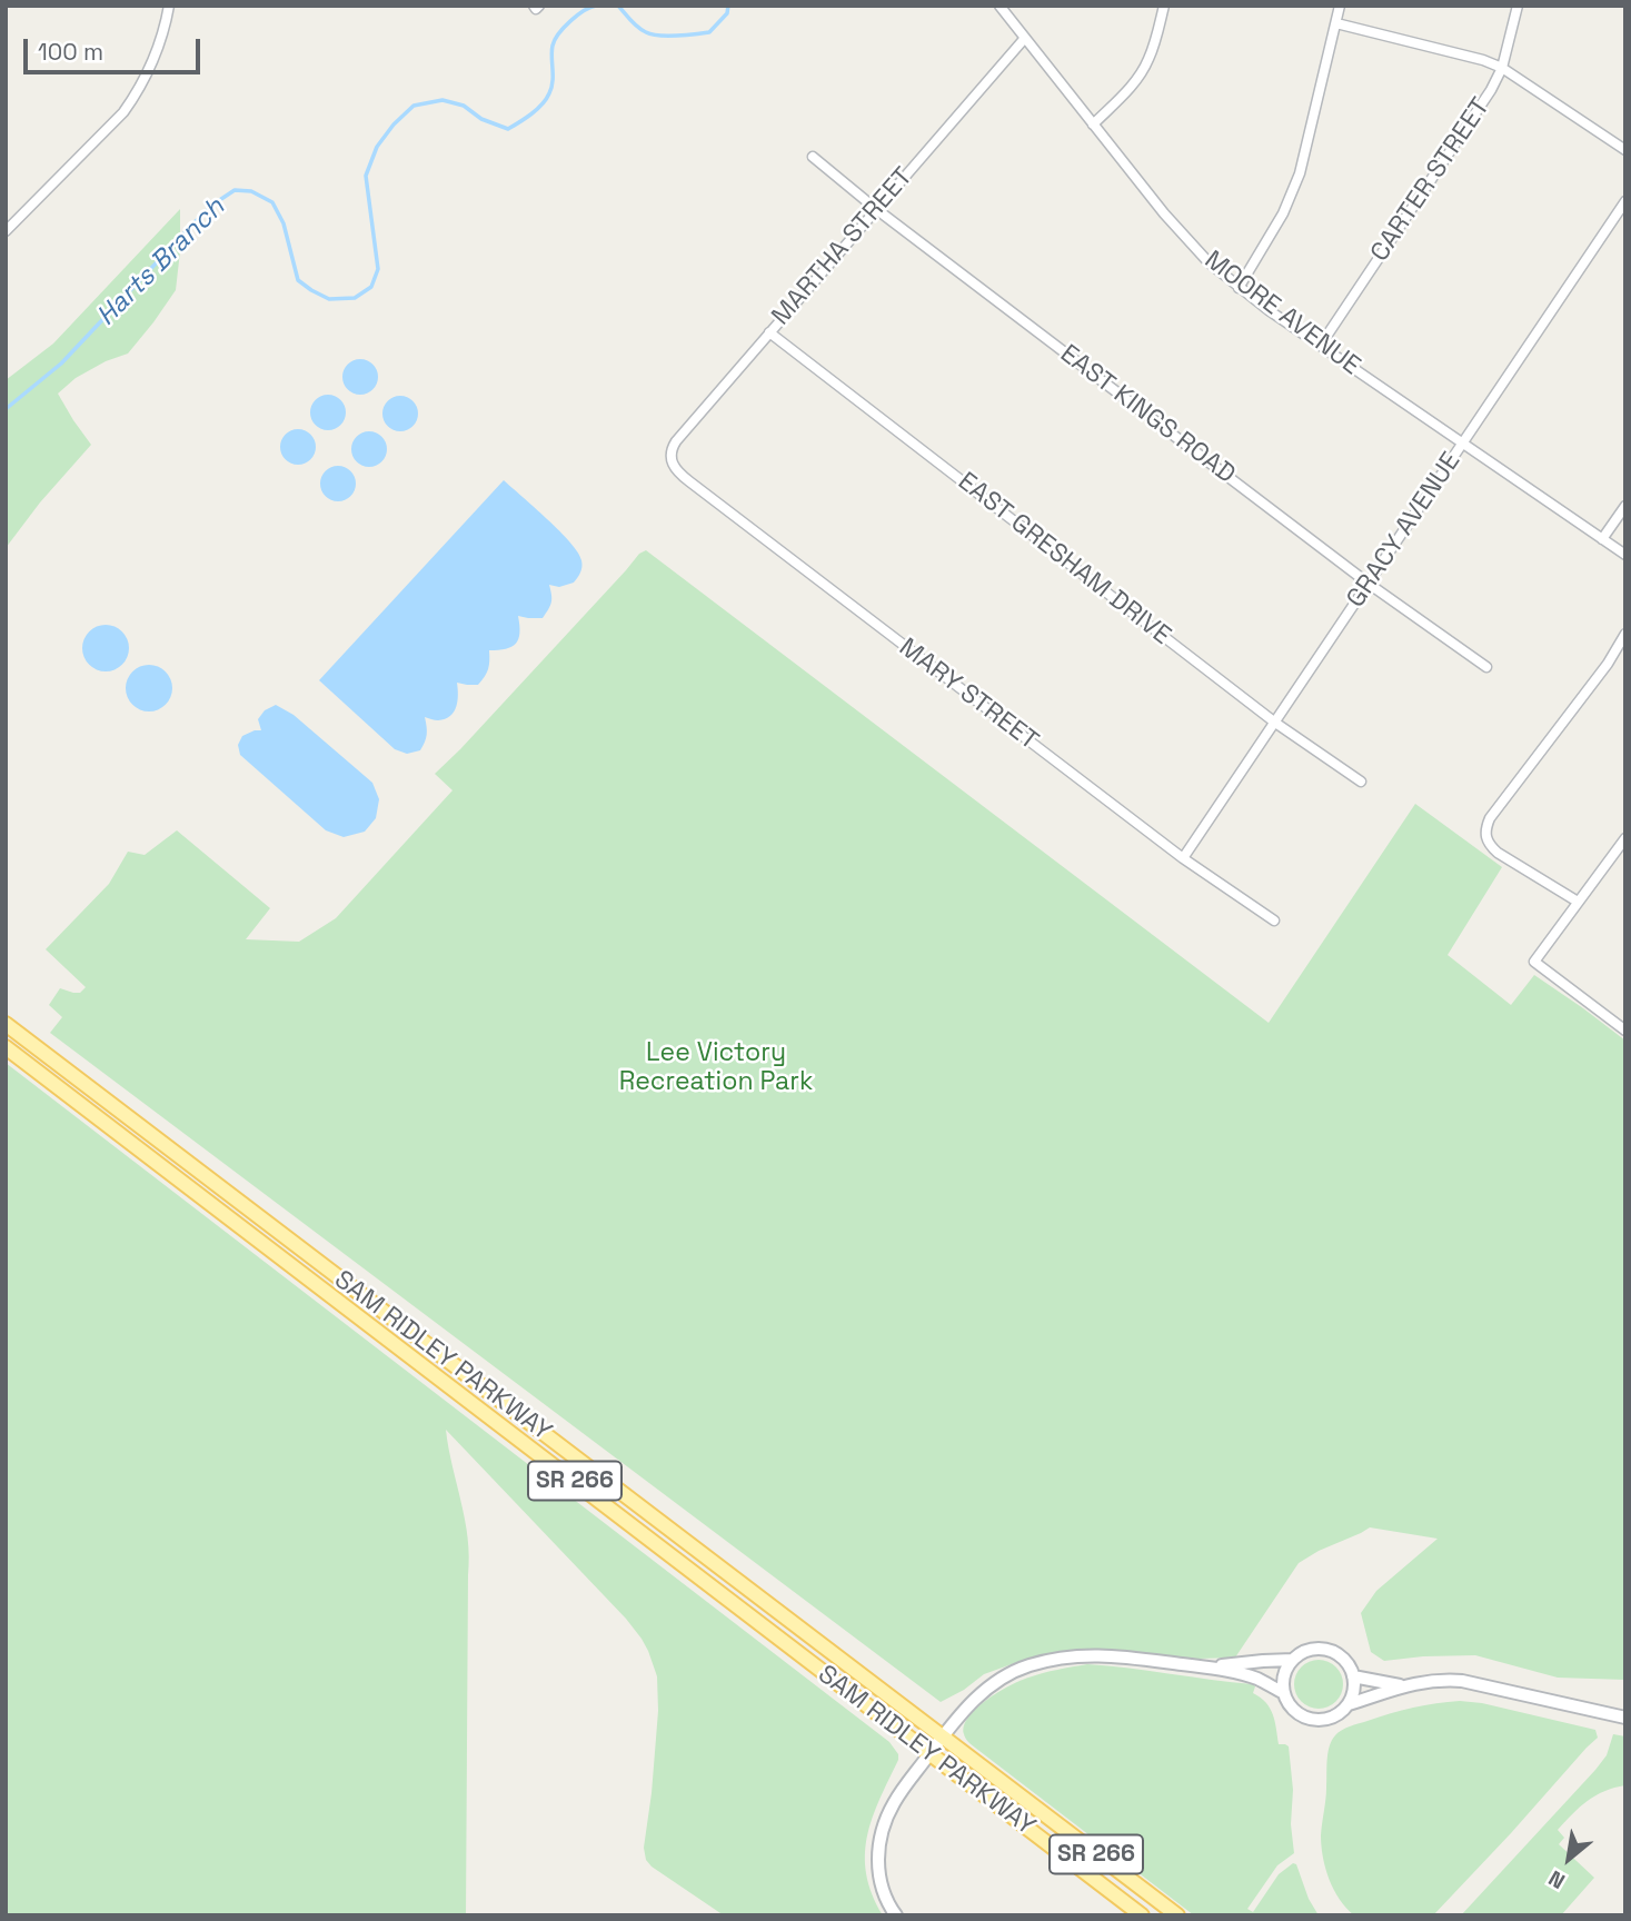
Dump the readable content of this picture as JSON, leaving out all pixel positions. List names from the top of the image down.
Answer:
{
  "streets": {
    "main road": ["SAM RIDLEY PARKWAY", "SR 266"],
    "street": [
      "CARTER STREET",
      "MARTHA STREET",
      "MOORE AVENUE",
      "EAST KINGS ROAD",
      "GRACY AVENUE",
      "EAST GRESHAM DRIVE",
      "MARY STREET"
    ]
  },
  "crossings": [
    ["CARTER STREET", "MOORE AVENUE"],
    ["MARTHA STREET", "MOORE AVENUE"],
    ["MARTHA STREET", "EAST KINGS ROAD"],
    ["MARTHA STREET", "EAST GRESHAM DRIVE"],
    ["MARTHA STREET", "MARY STREET"],
    ["MOORE AVENUE", "GRACY AVENUE"],
    ["EAST KINGS ROAD", "GRACY AVENUE"],
    ["GRACY AVENUE", "EAST GRESHAM DRIVE"],
    ["GRACY AVENUE", "MARY STREET"]
  ],
  "water": ["Harts Branch"],
  "parks": ["Lee Victory Recreation Park"],
  "scale_bar": "100 m",
  "north": "bottom left"
}
